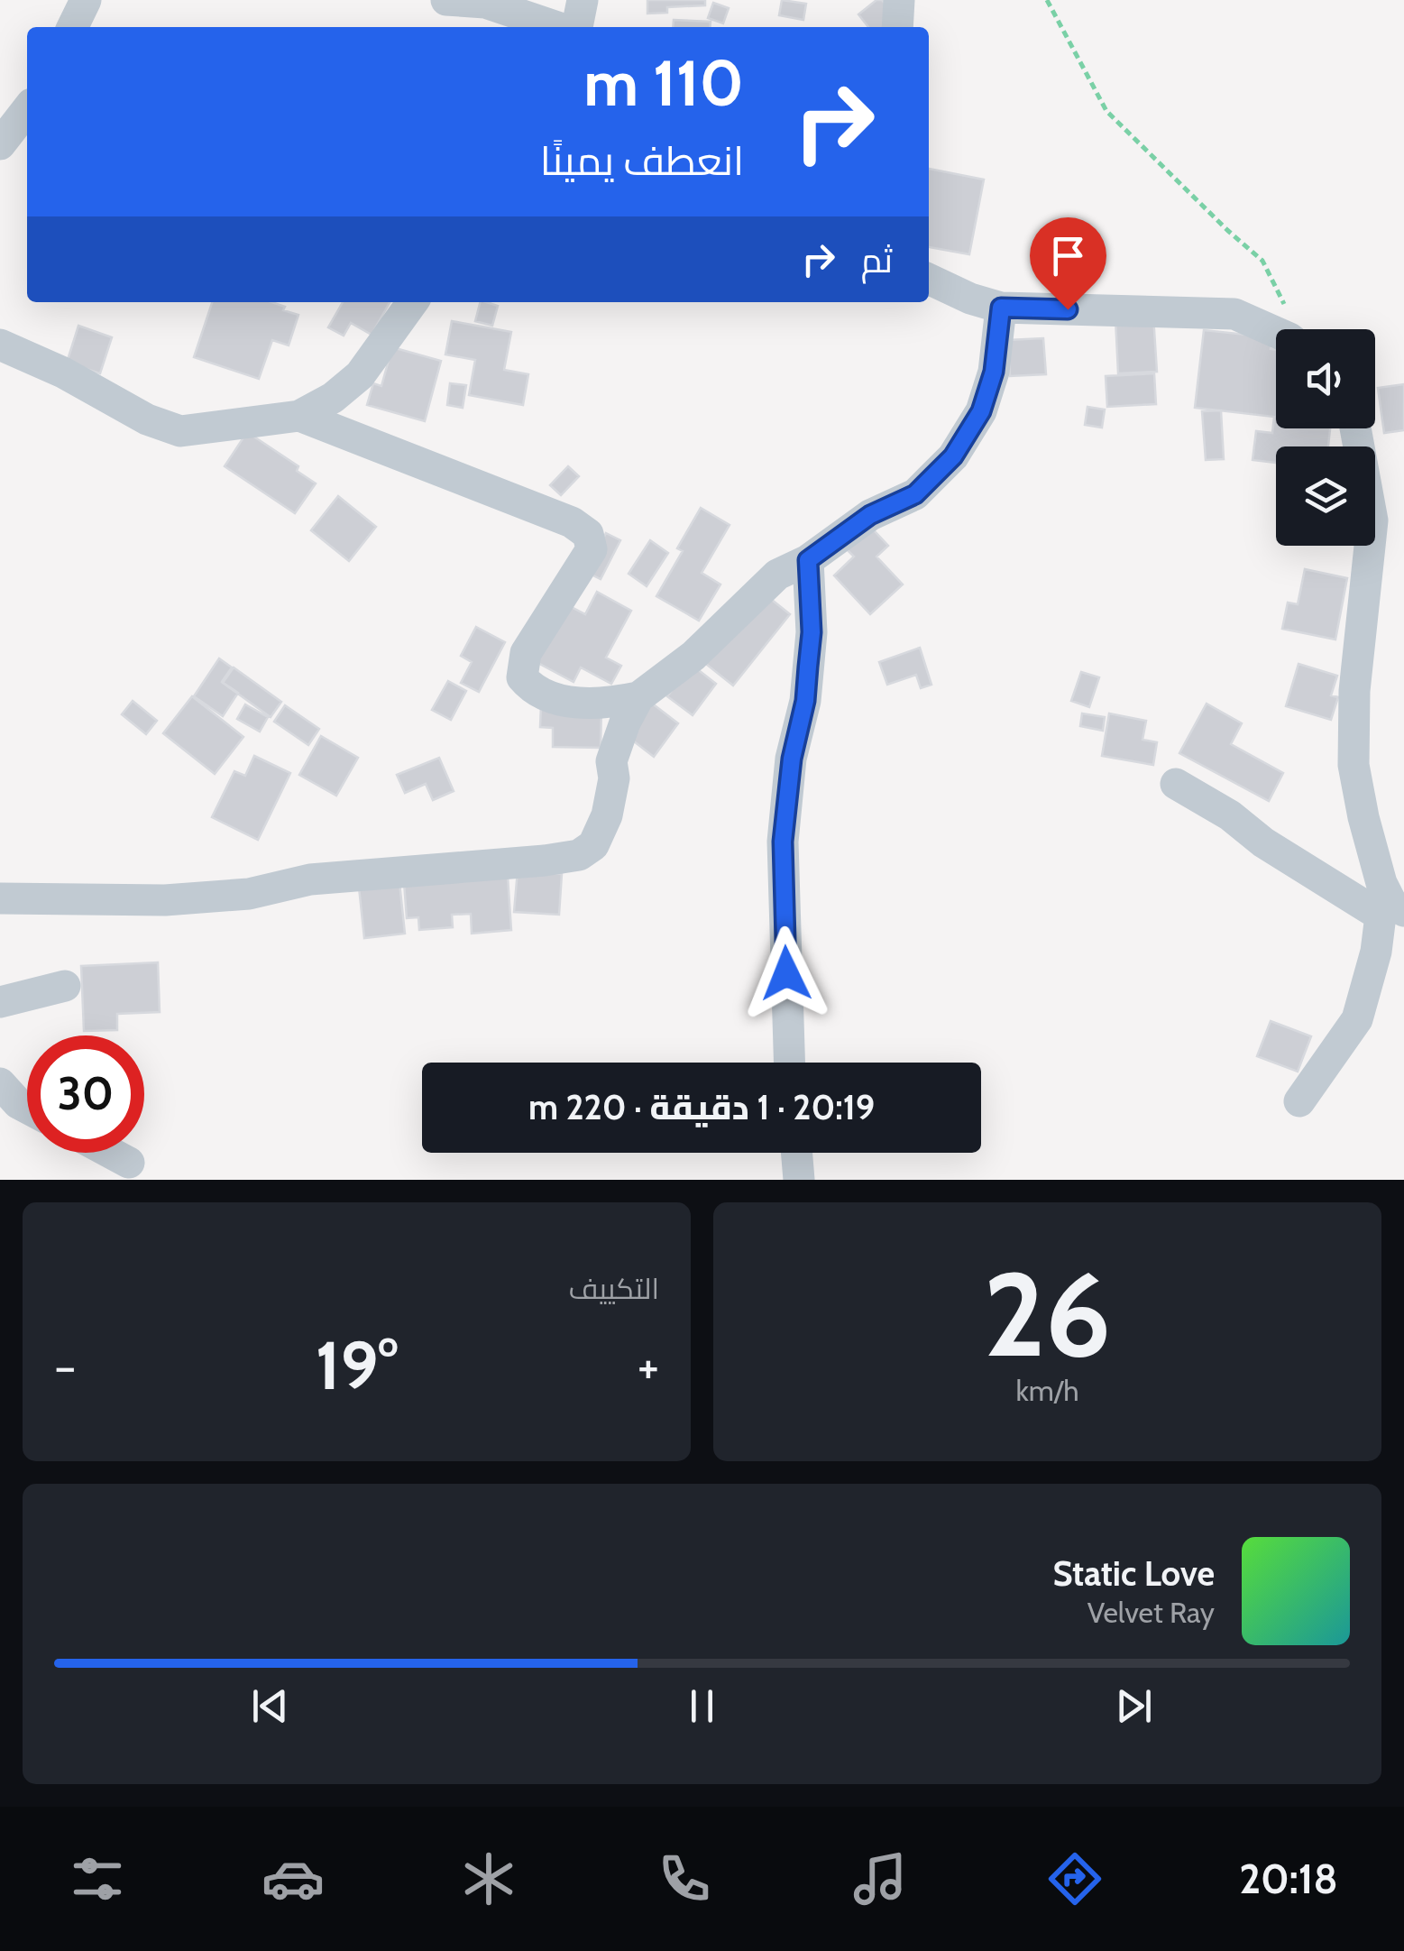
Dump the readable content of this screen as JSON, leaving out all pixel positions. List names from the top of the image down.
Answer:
{
  "page": {
    "turn": ["110 m", "انعطف يمينًا"],
    "then": "ثم",
    "limit": "30",
    "trip": "20:19 · 1 دقيقة · 220 m",
    "tile": [
      ["26", "km/h"],
      "التكييف"
    ],
    "heat": ["−", "19°", "+"],
    "song": ["Static Love", "Velvet Ray"],
    "tabs": "20:18"
  }
}
